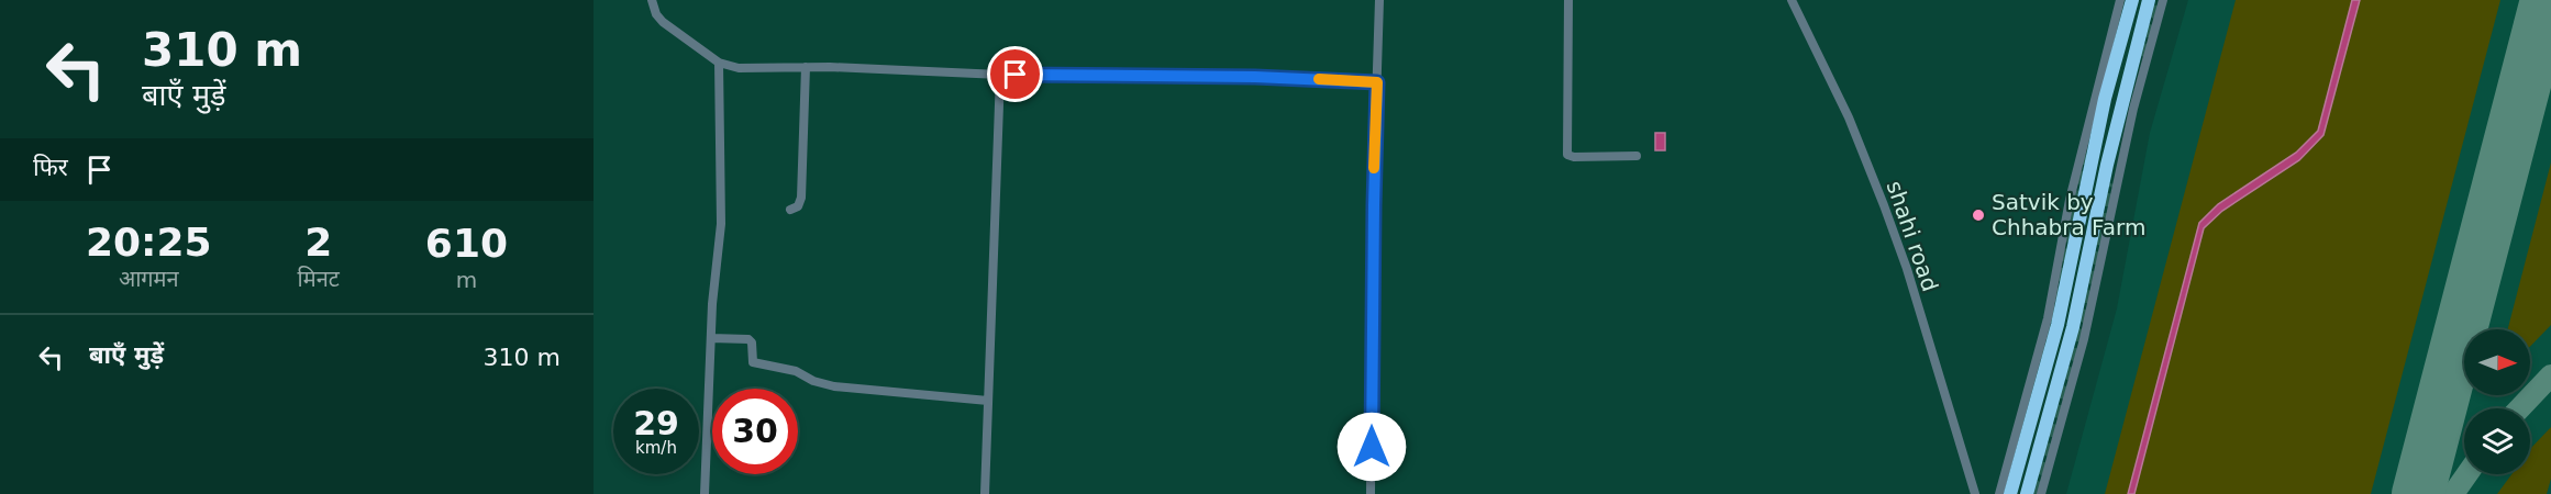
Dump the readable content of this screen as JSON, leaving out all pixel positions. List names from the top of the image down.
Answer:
{
  "streets": {
    "street": ["shahi road"]
  },
  "places": ["Satvik by Chhabra Farm"],
  "north": "right",
  "page": {
    "turn": ["310 m", "बाएँ मुड़ें"],
    "then": "फिर",
    "eta": [
      "20:25",
      "आगमन",
      "2",
      "मिनट",
      "610",
      "m"
    ],
    "list": [
      {
        "name": "बाएँ मुड़ें",
        "value": "310 m"
      }
    ],
    "speed": "29 km/h",
    "limit": "30"
  }
}
